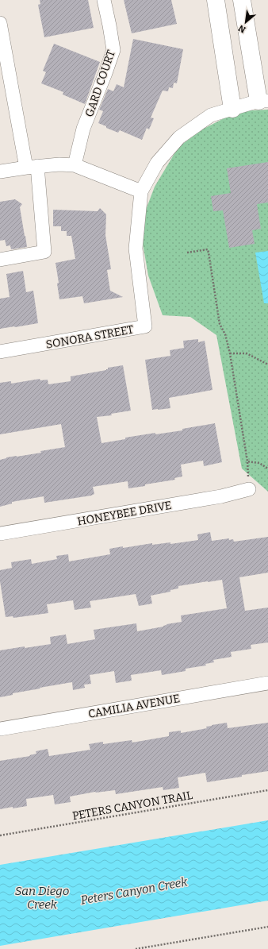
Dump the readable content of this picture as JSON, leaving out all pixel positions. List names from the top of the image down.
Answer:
{
  "streets": {
    "street": [
      "GARD COURT",
      "SONORA STREET",
      "HONEYBEE DRIVE",
      "CAMILIA AVENUE"
    ],
    "path": ["PETERS CANYON TRAIL"]
  },
  "water": ["San Diego Creek", "Peters Canyon Creek"],
  "north": "bottom left"
}
